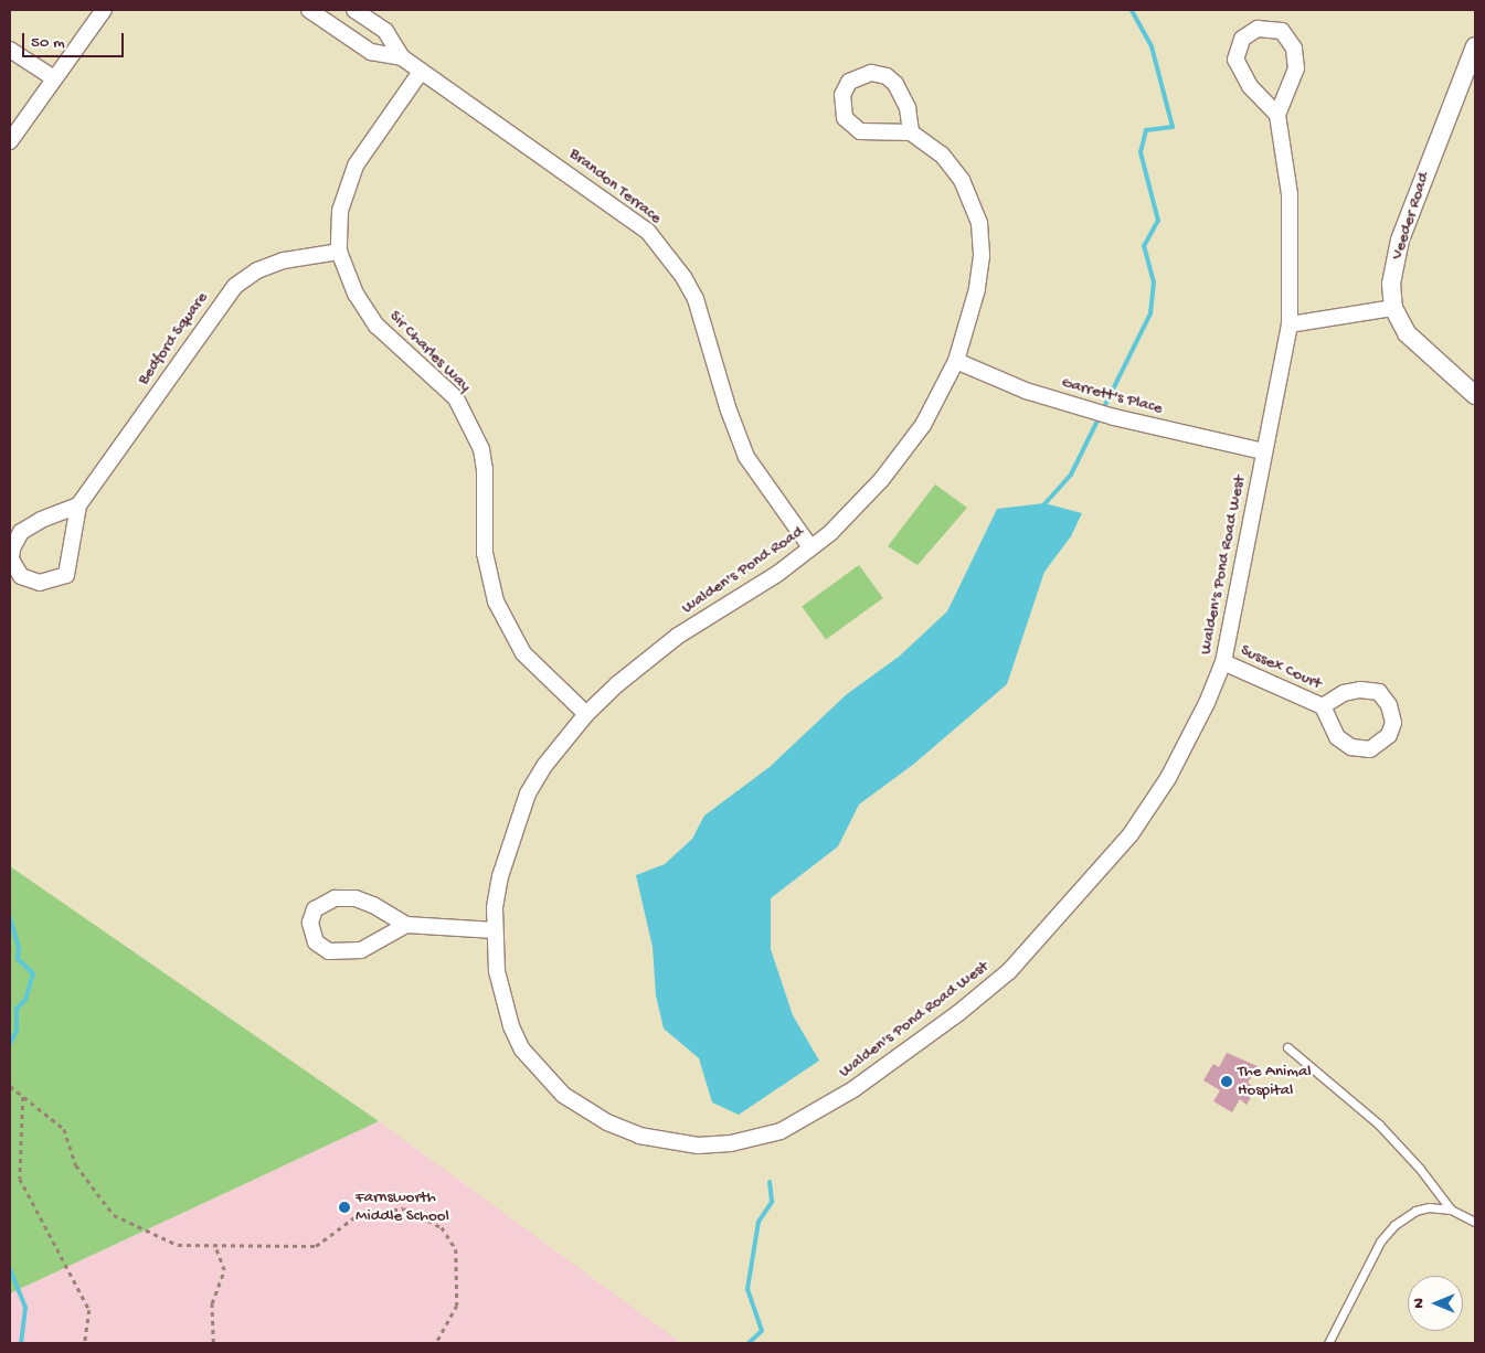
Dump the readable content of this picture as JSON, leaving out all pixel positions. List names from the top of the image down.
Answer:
{
  "streets": {
    "street": [
      "Brandon Terrace",
      "Veeder Road",
      "Bedford Square",
      "Sir Charles Way",
      "Garrett's Place",
      "Walden's Pond Road West",
      "Walden's Pond Road",
      "Sussex Court"
    ]
  },
  "crossings": [
    ["Brandon Terrace", "Sir Charles Way"],
    ["Brandon Terrace", "Walden's Pond Road"],
    ["Bedford Square", "Sir Charles Way"],
    ["Sir Charles Way", "Walden's Pond Road"],
    ["Garrett's Place", "Walden's Pond Road West"],
    ["Garrett's Place", "Walden's Pond Road"],
    ["Walden's Pond Road West", "Walden's Pond Road"],
    ["Walden's Pond Road West", "Sussex Court"]
  ],
  "places": ["The Animal Hospital", "Farnsworth Middle School"],
  "scale_bar": "50 m",
  "north": "left"
}
